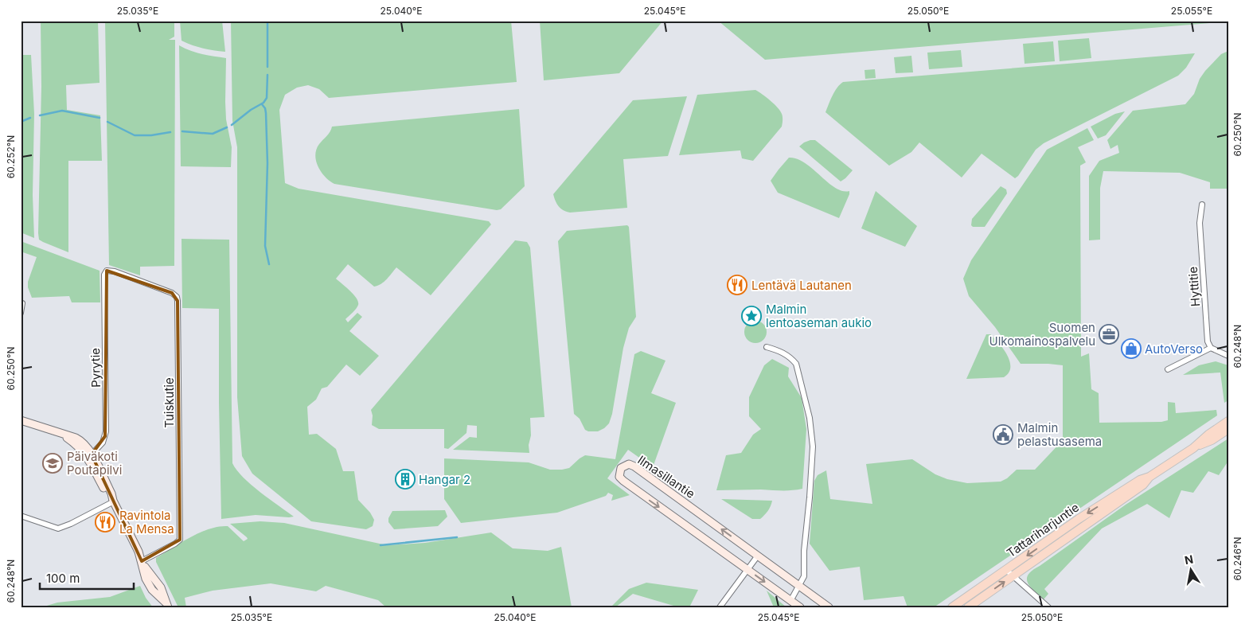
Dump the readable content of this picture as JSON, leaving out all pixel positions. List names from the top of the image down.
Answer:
{
  "streets": {
    "main road": ["Ilmasillantie", "Tattariharjuntie"],
    "street": ["Hyttitie", "Pyrytie", "Tuiskutie"]
  },
  "crossings": [
    ["Pyrytie", "Tuiskutie"]
  ],
  "places": {
    "restaurant": ["Lentävä Lautanen", "Ravintola La Mensa"],
    "place": ["Malmin lentoaseman aukio"],
    "office": ["Suomen Ulkomainospalvelu"],
    "shop": ["AutoVerso"],
    "public building": ["Malmin pelastusasema"],
    "school or university": ["Päiväkoti Poutapilvi"],
    "building": ["Hangar 2"]
  },
  "scale_bar": "100 m",
  "north": "top",
  "coordinates": [
    "25.035°E",
    "25.040°E",
    "25.045°E",
    "25.050°E",
    "25.055°E",
    "60.250°N",
    "60.252°N",
    "60.248°N",
    "60.246°N"
  ]
}
